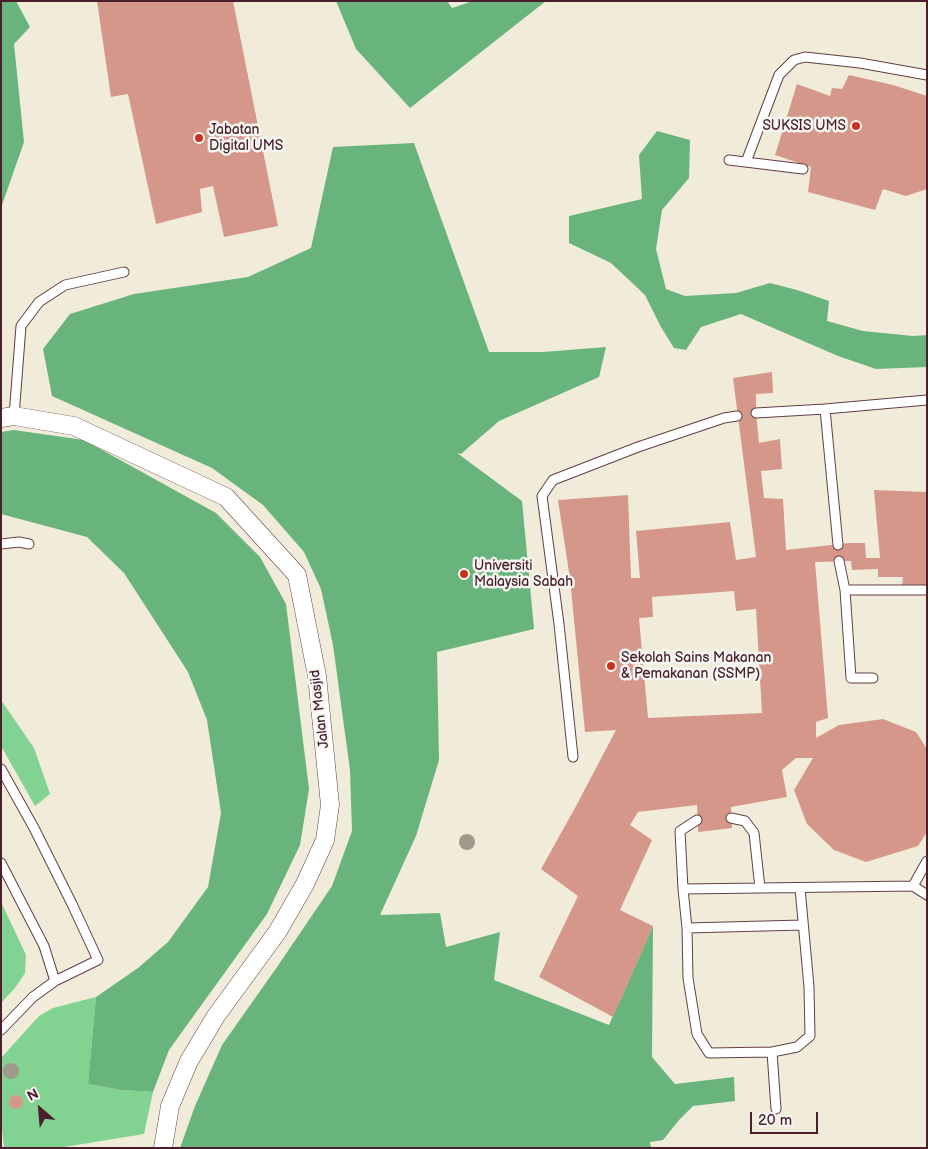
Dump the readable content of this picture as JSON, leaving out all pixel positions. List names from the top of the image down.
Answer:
{
  "streets": {
    "street": ["Jalan Masjid"]
  },
  "places": [
    "SUKSIS UMS",
    "Jabatan Digital UMS",
    "Universiti Malaysia Sabah",
    "Sekolah Sains Makanan & Pemakanan (SSMP)"
  ],
  "scale_bar": "20 m",
  "north": "top left"
}
